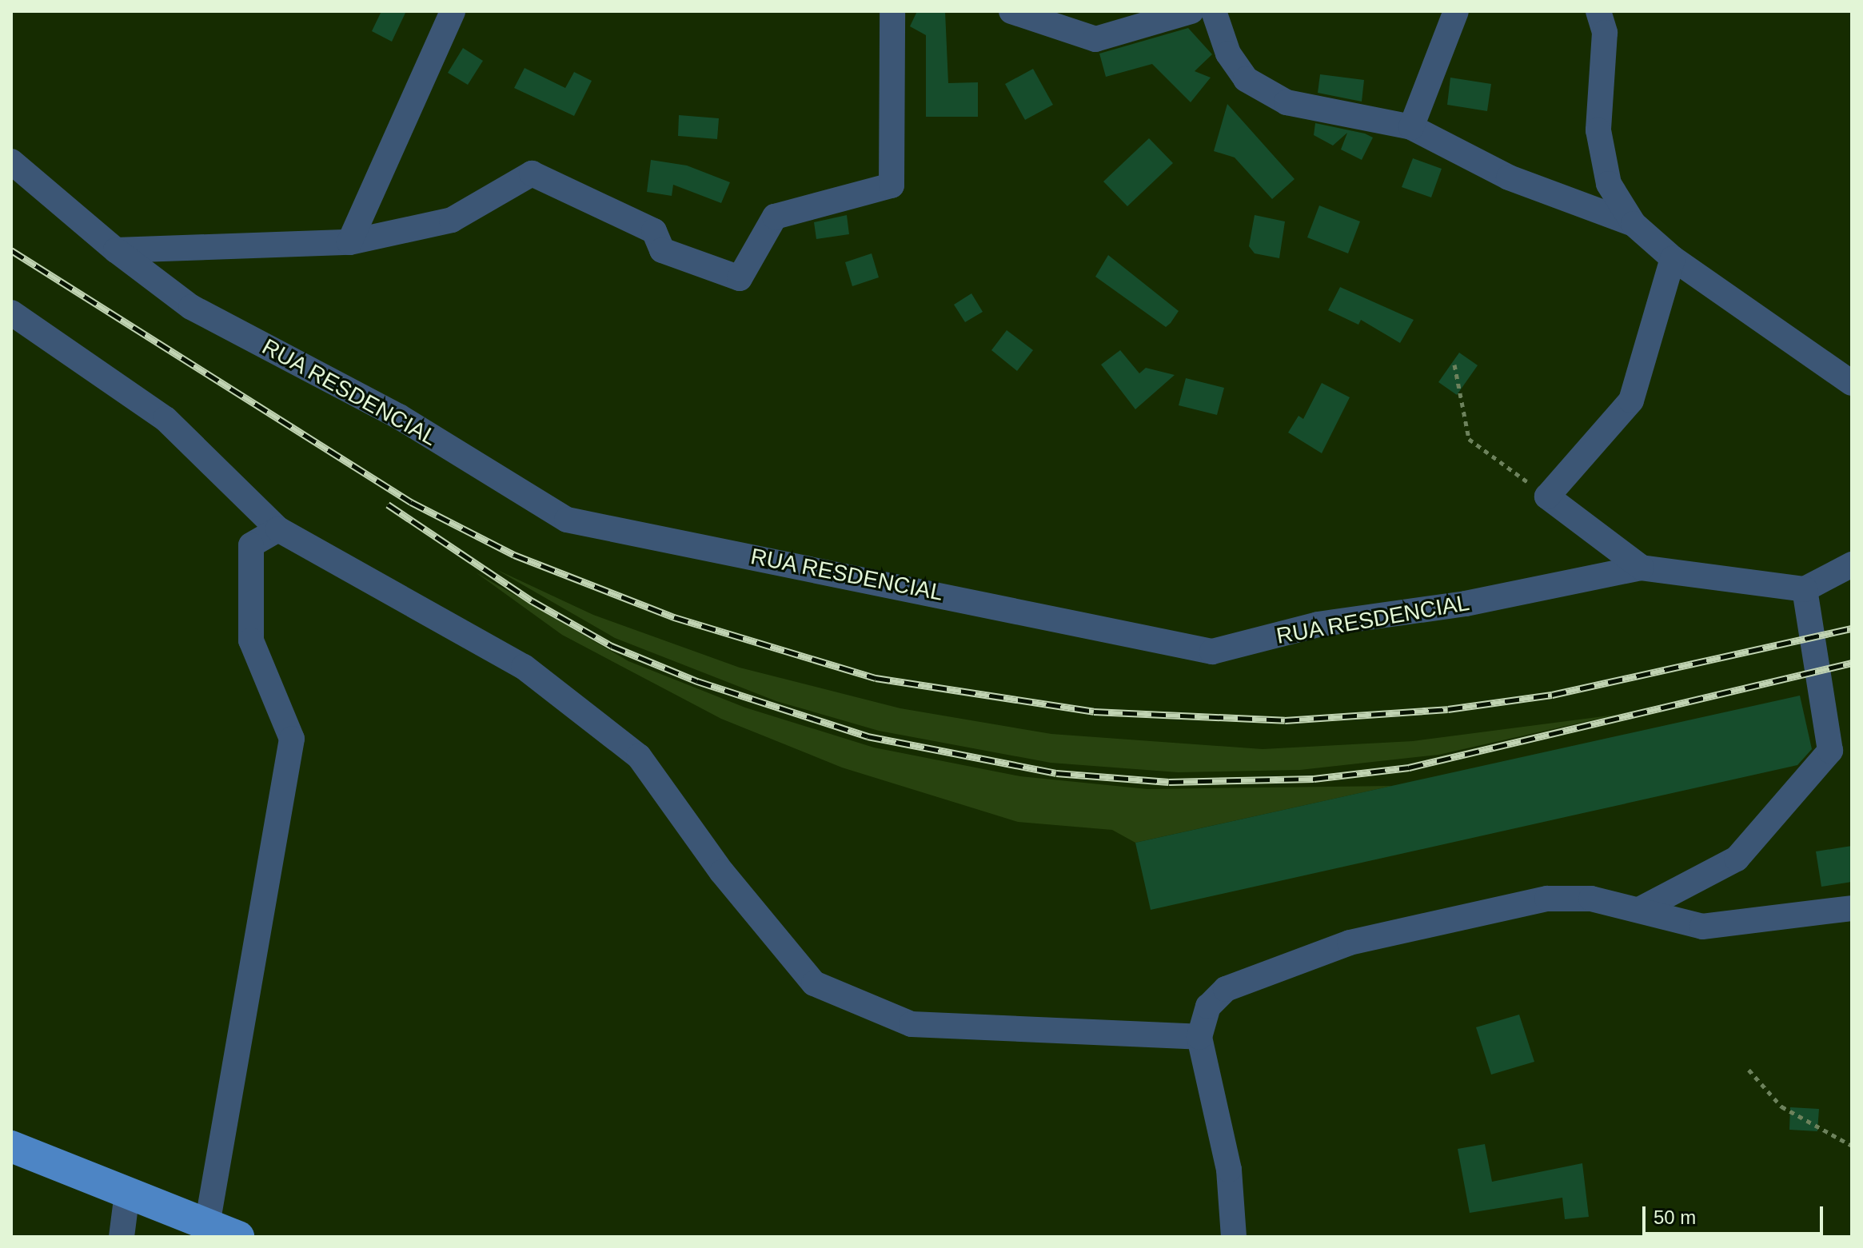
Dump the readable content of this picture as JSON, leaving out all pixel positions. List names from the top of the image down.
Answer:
{
  "streets": {
    "street": ["RUA RESDENCIAL"]
  },
  "scale_bar": "50 m"
}
